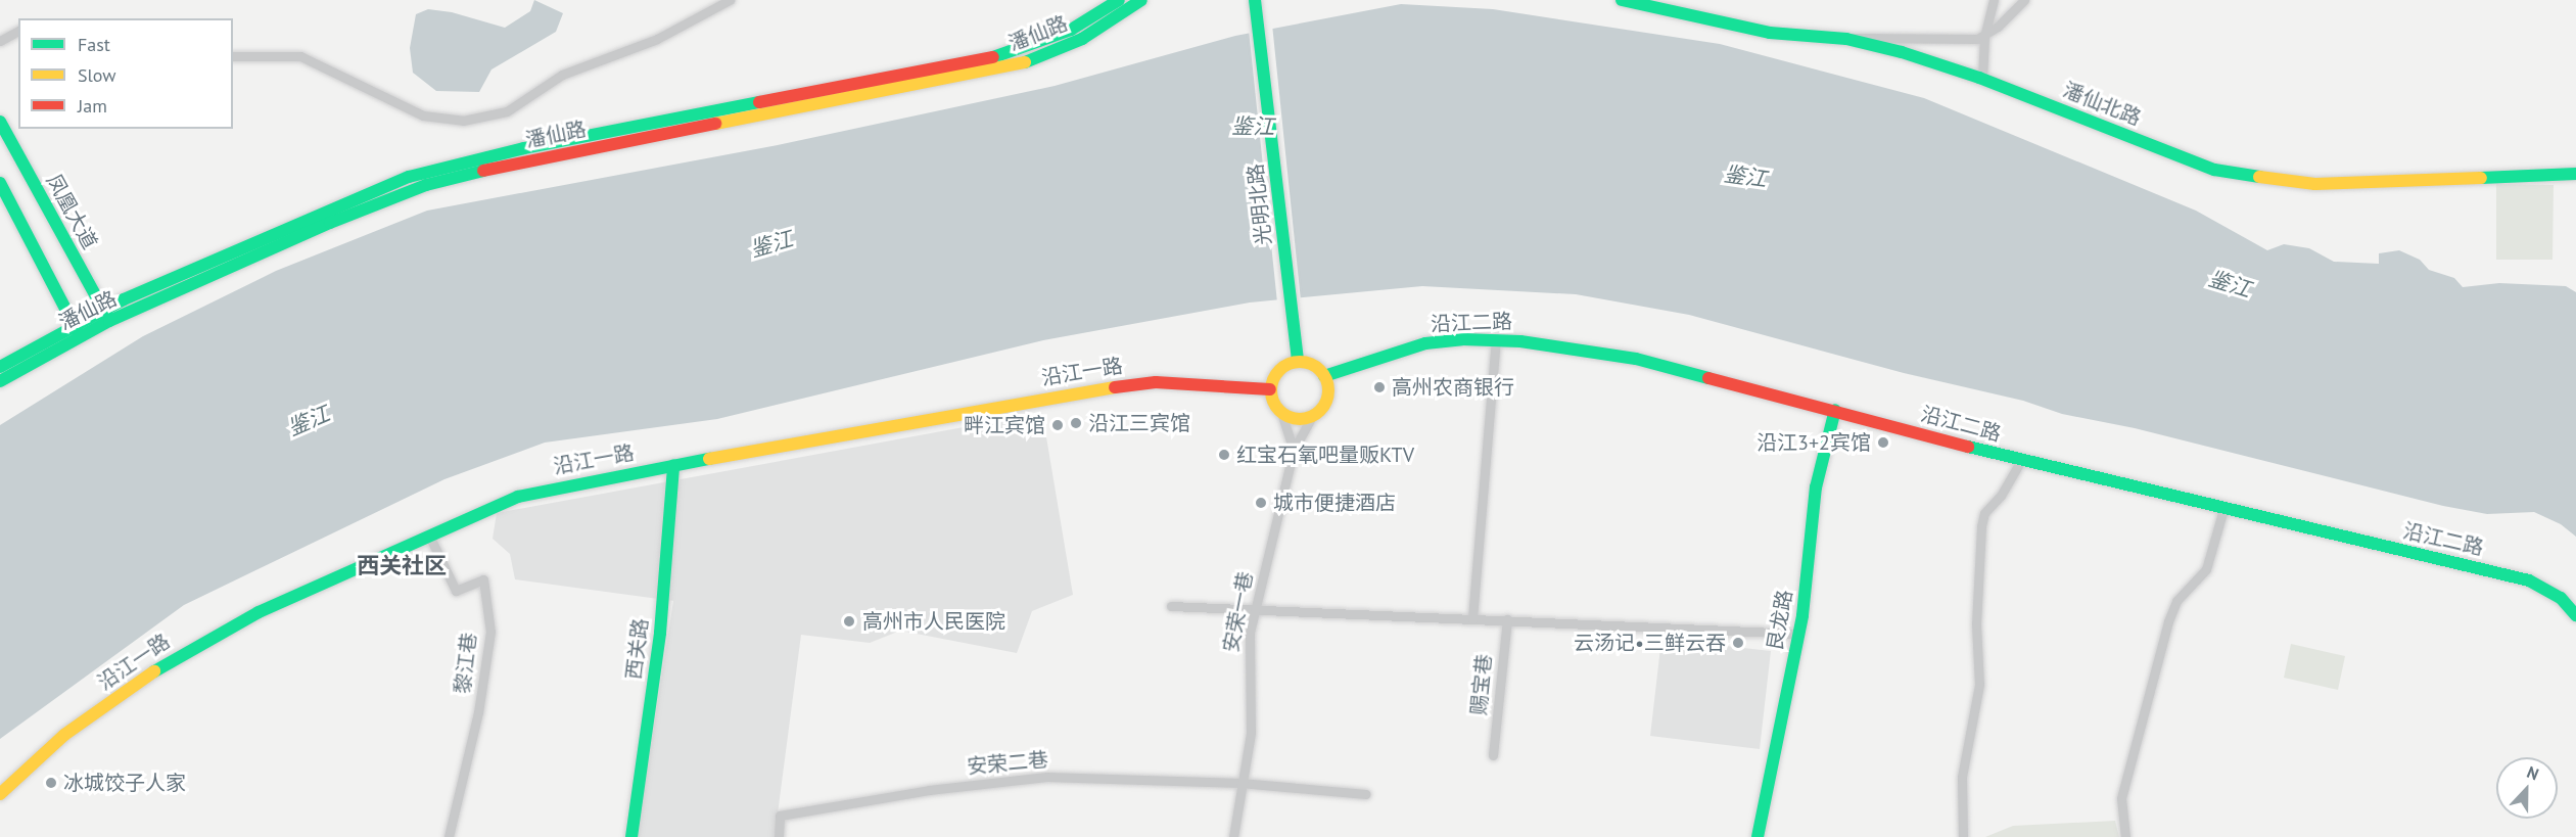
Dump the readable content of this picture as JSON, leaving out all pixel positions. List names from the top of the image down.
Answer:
{
  "streets": {
    "street": [
      "潘仙路",
      "潘仙北路",
      "光明北路",
      "凤凰大道",
      "沿江二路",
      "沿江一路",
      "安荣一巷",
      "艮龙路",
      "西关路",
      "黎江巷",
      "赐宝巷",
      "安荣二巷"
    ]
  },
  "crossings": [
    ["潘仙路", "凤凰大道"],
    ["光明北路", "沿江二路"],
    ["光明北路", "沿江一路"],
    ["光明北路", "安荣一巷"],
    ["沿江二路", "沿江一路"],
    ["沿江二路", "安荣一巷"],
    ["沿江二路", "艮龙路"],
    ["沿江一路", "安荣一巷"],
    ["沿江一路", "西关路"],
    ["沿江一路", "黎江巷"],
    ["安荣一巷", "安荣二巷"]
  ],
  "districts": ["西关社区"],
  "water": ["鉴江"],
  "places": [
    "高州农商银行",
    "沿江三宾馆",
    "畔江宾馆",
    "沿江3+2宾馆",
    "红宝石氧吧量贩KTV",
    "城市便捷酒店",
    "高州市人民医院",
    "云汤记•三鲜云吞",
    "冰城饺子人家"
  ],
  "legend": ["Fast", "Slow", "Jam"],
  "north": "top"
}
